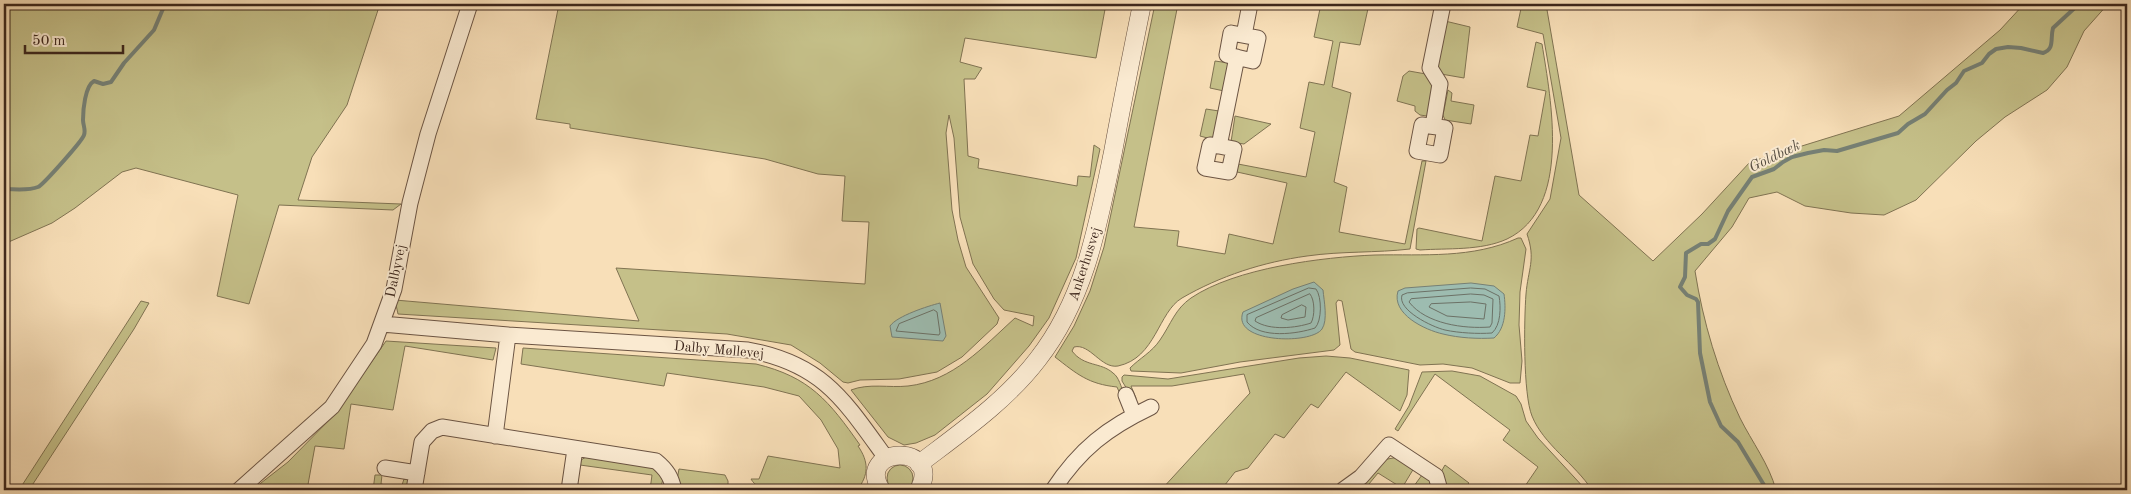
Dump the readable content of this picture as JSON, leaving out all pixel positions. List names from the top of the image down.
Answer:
{
  "streets": {
    "street": ["Ankerhusvej", "Dalbyvej", "Dalby Møllevej"]
  },
  "crossings": [
    ["Dalbyvej", "Dalby Møllevej"]
  ],
  "water": ["Goldbæk"],
  "scale_bar": "50 m"
}
